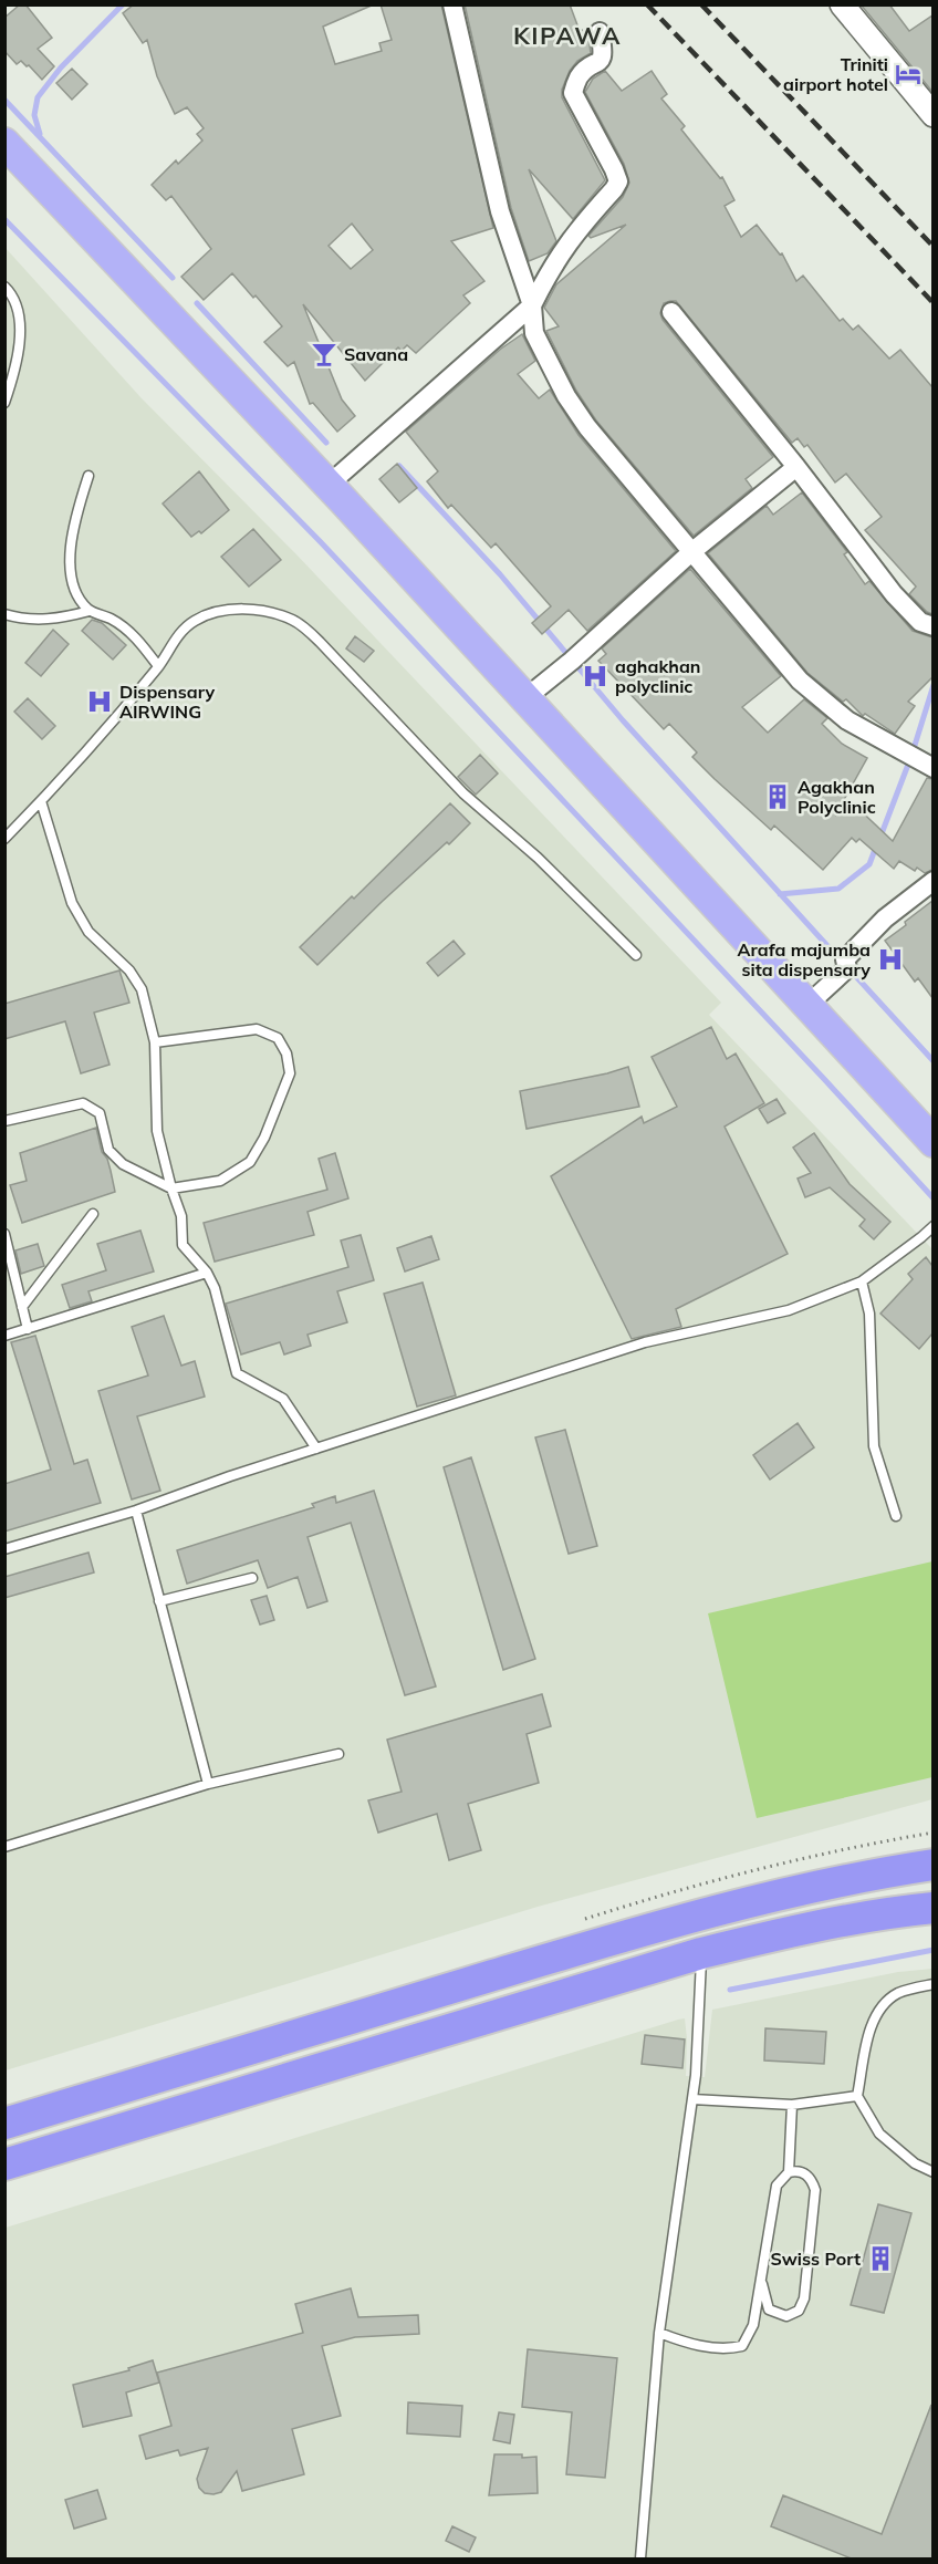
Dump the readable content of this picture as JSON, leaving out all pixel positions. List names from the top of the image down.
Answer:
{
  "districts": ["KIPAWA"],
  "places": {
    "hotel": ["Triniti airport hotel"],
    "bar": ["Savana"],
    "hospital": ["aghakhan polyclinic", "Dispensary AIRWING", "Arafa majumba sita dispensary"],
    "building": ["Agakhan Polyclinic", "Swiss Port"]
  }
}
